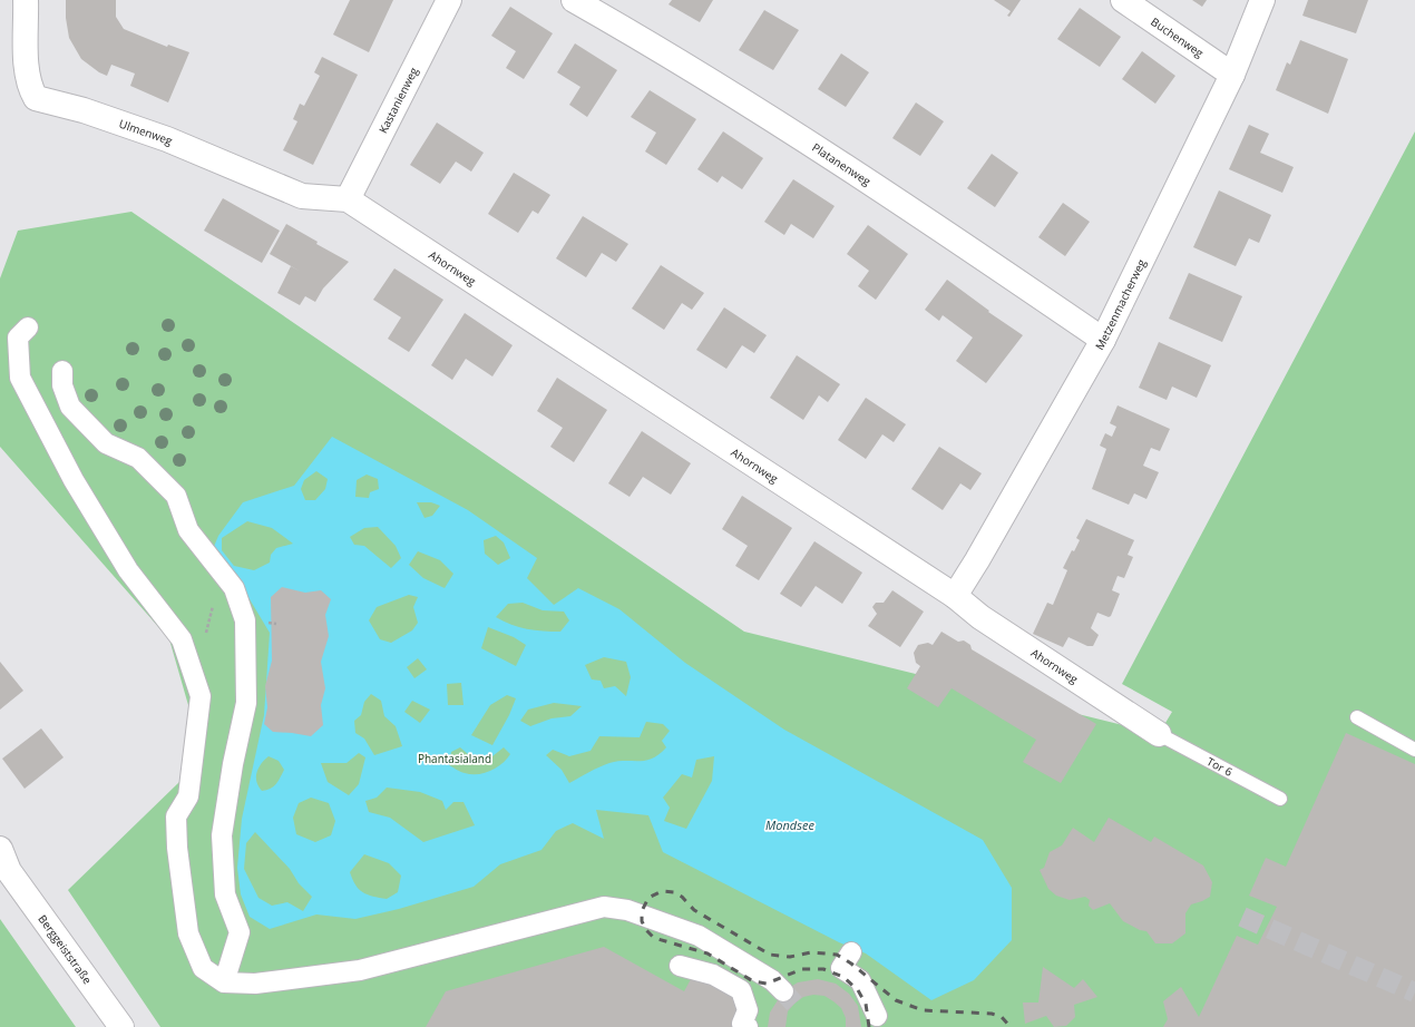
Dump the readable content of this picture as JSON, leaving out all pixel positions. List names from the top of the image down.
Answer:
{
  "streets": {
    "street": [
      "Buchenweg",
      "Kastanienweg",
      "Ulmenweg",
      "Platanenweg",
      "Ahornweg",
      "Metzenmacherweg",
      "Berggeiststraße"
    ],
    "lane": ["Tor 6"]
  },
  "crossings": [
    ["Buchenweg", "Metzenmacherweg"],
    ["Kastanienweg", "Ulmenweg"],
    ["Kastanienweg", "Ahornweg"],
    ["Ulmenweg", "Ahornweg"],
    ["Platanenweg", "Metzenmacherweg"],
    ["Ahornweg", "Metzenmacherweg"],
    ["Ahornweg", "Tor 6"]
  ],
  "water": ["Mondsee"],
  "parks": ["Phantasialand"]
}
